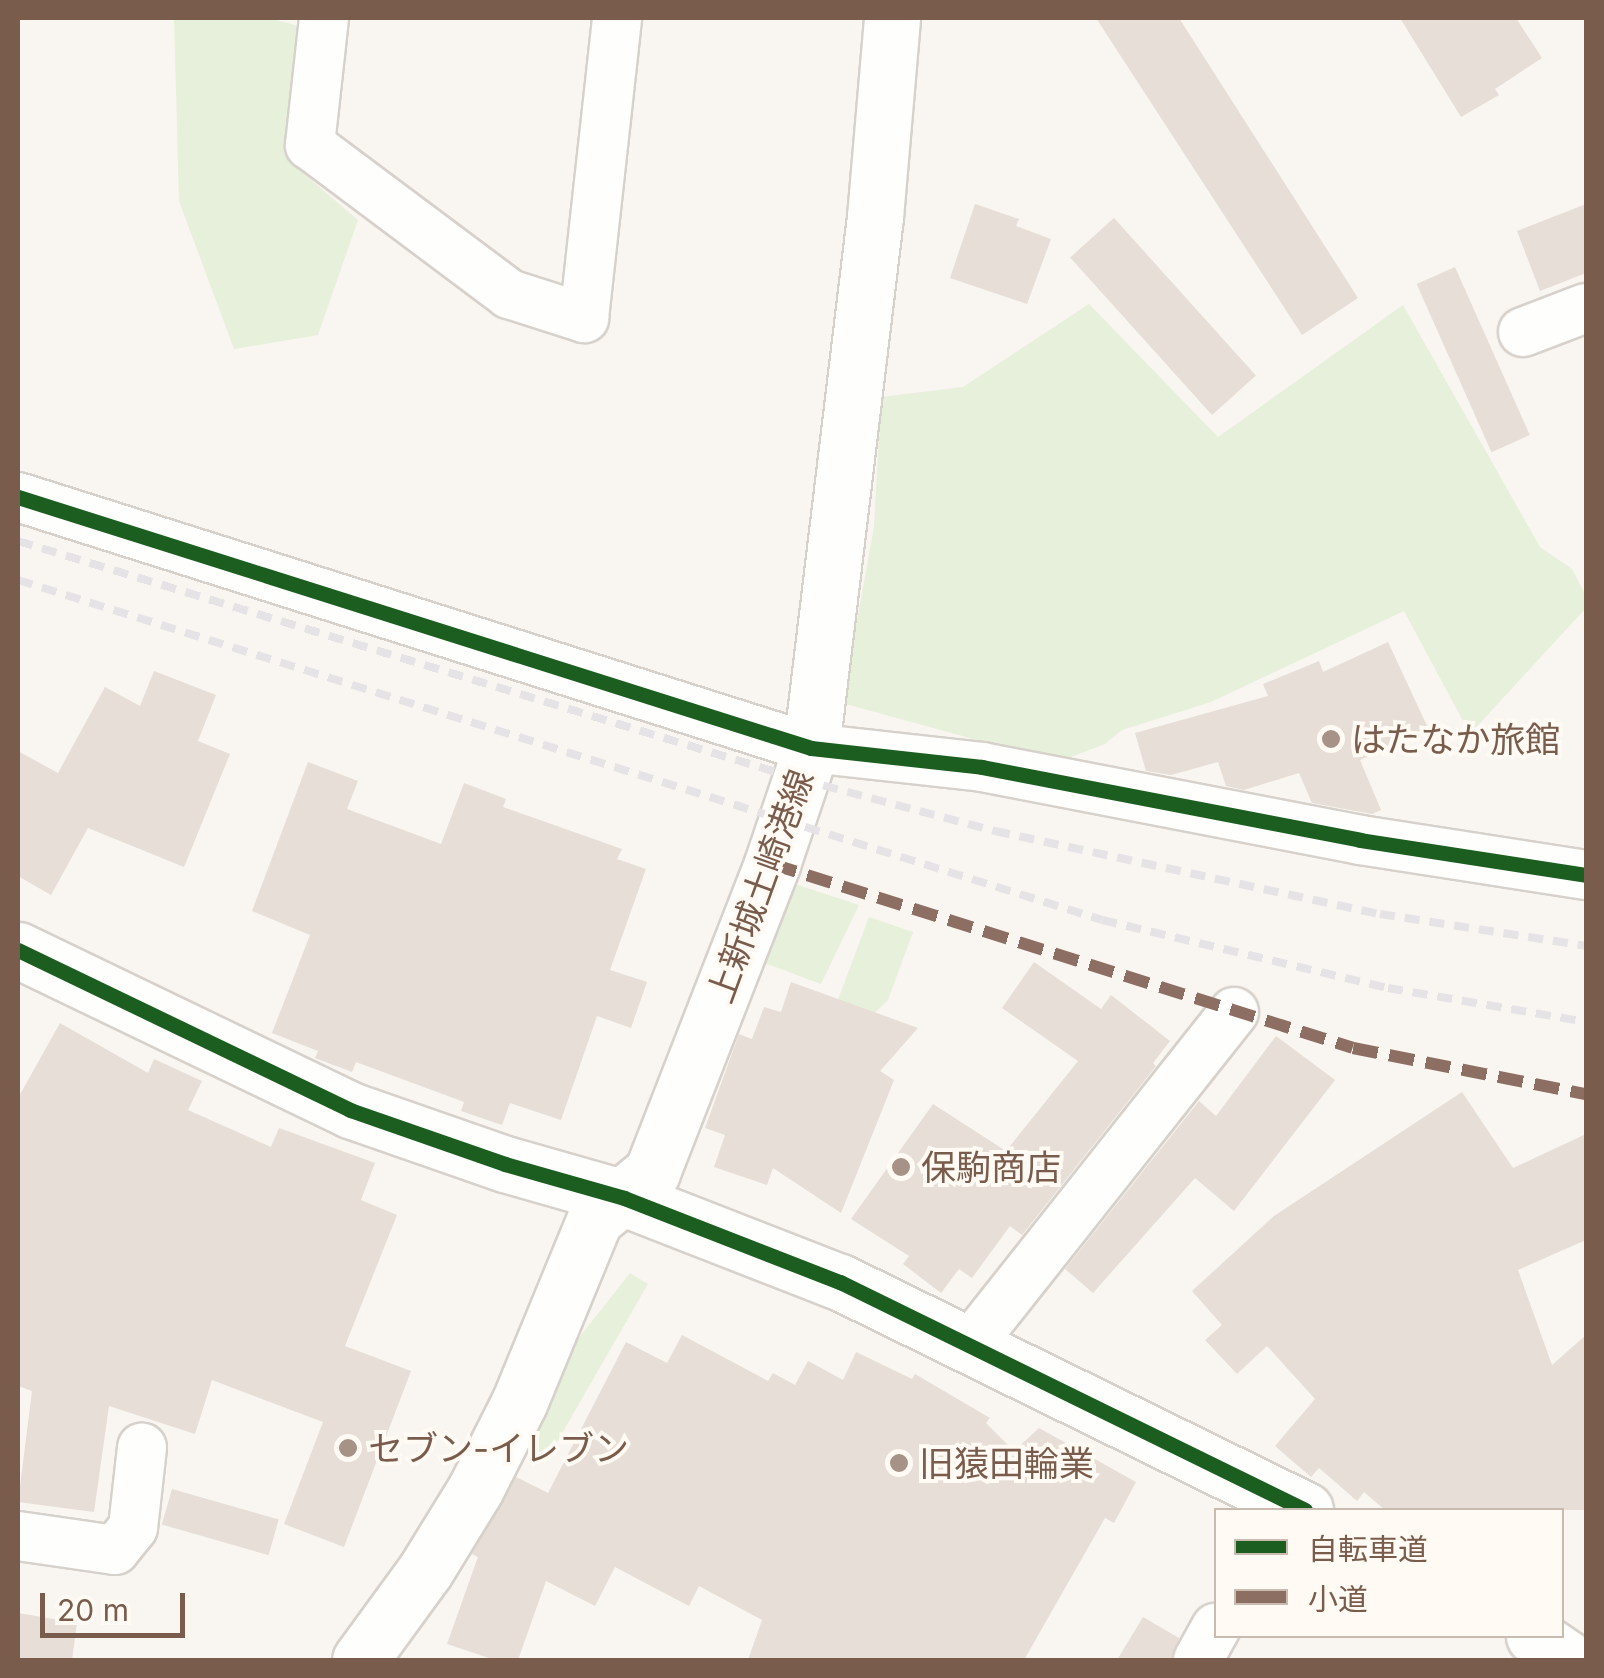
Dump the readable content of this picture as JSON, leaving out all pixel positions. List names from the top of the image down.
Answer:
{
  "streets": {
    "main road": ["上新城土崎港線"]
  },
  "places": [
    "はたなか旅館",
    "保駒商店",
    "セブン-イレブン",
    "旧猿田輪業"
  ],
  "legend": ["自転車道", "小道"],
  "scale_bar": "20 m"
}
